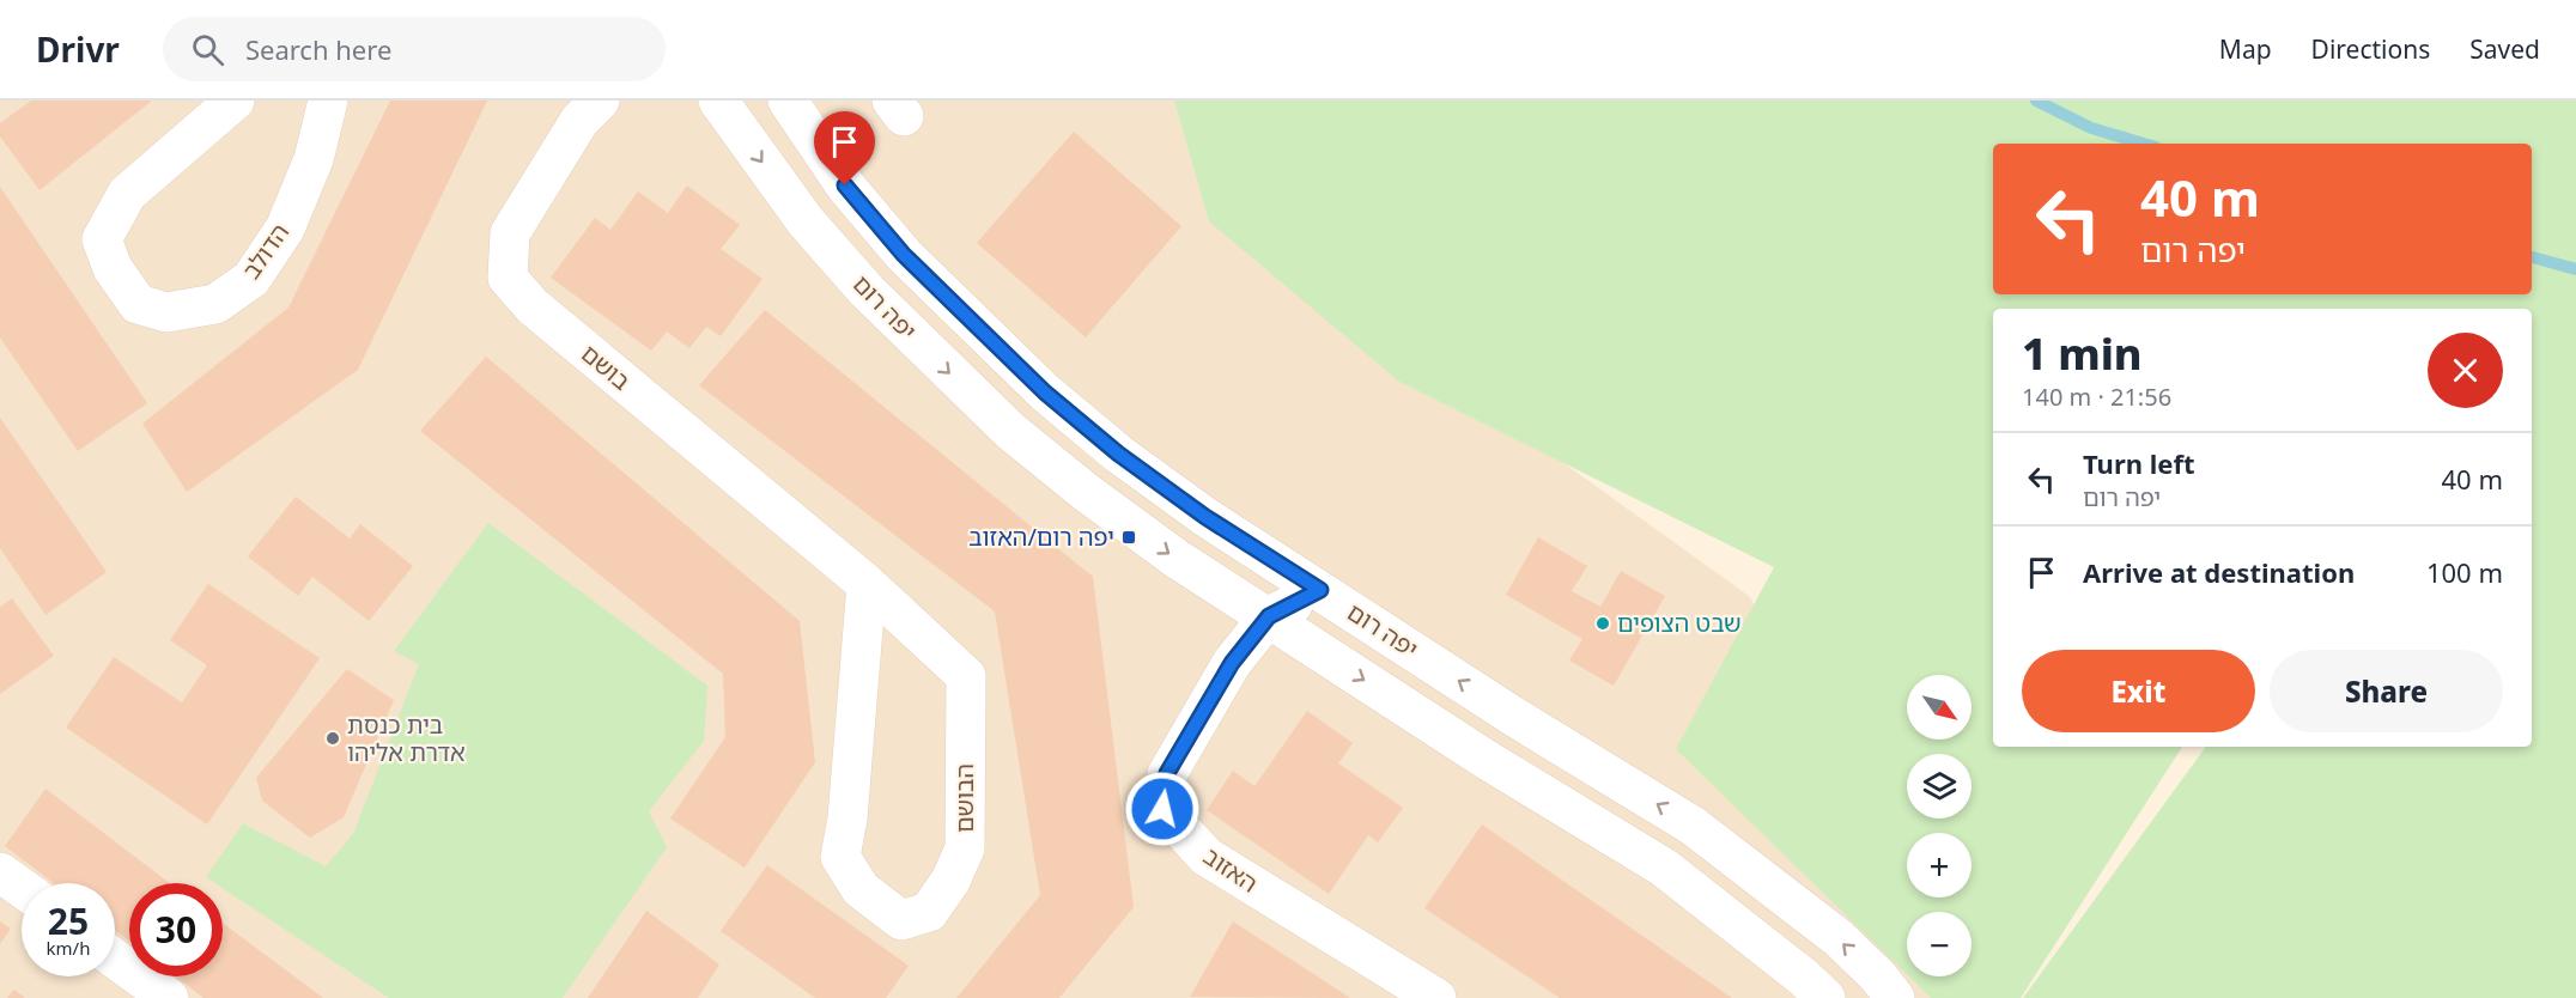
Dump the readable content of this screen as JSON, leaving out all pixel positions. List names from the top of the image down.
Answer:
{
  "streets": {
    "street": [
      "הדולב",
      "יפה רום",
      "בושם",
      "הבושם",
      "האזוב"
    ]
  },
  "crossings": [
    ["יפה רום", "האזוב"],
    ["בושם", "הבושם"]
  ],
  "places": {
    "transit": ["יפה רום/האזוב"],
    "other": ["שבט הצופים", "בית כנסת אדרת אליהו"]
  },
  "north": "bottom right",
  "page": {
    "header": "Drivr",
    "search": "Search here",
    "nav": ["Map", "Directions", "Saved"],
    "turn": ["40 m", "יפה רום"],
    "heading": ["1 min", "140 m · 21:56"],
    "list": [
      {
        "name": "Turn left",
        "note": "יפה רום",
        "value": "40 m"
      },
      {
        "name": "Arrive at destination",
        "value": "100 m"
      }
    ],
    "buttons": ["Exit", "Share"],
    "map_buttons": ["+", "−"],
    "speed": "25 km/h",
    "limit": "30"
  }
}
